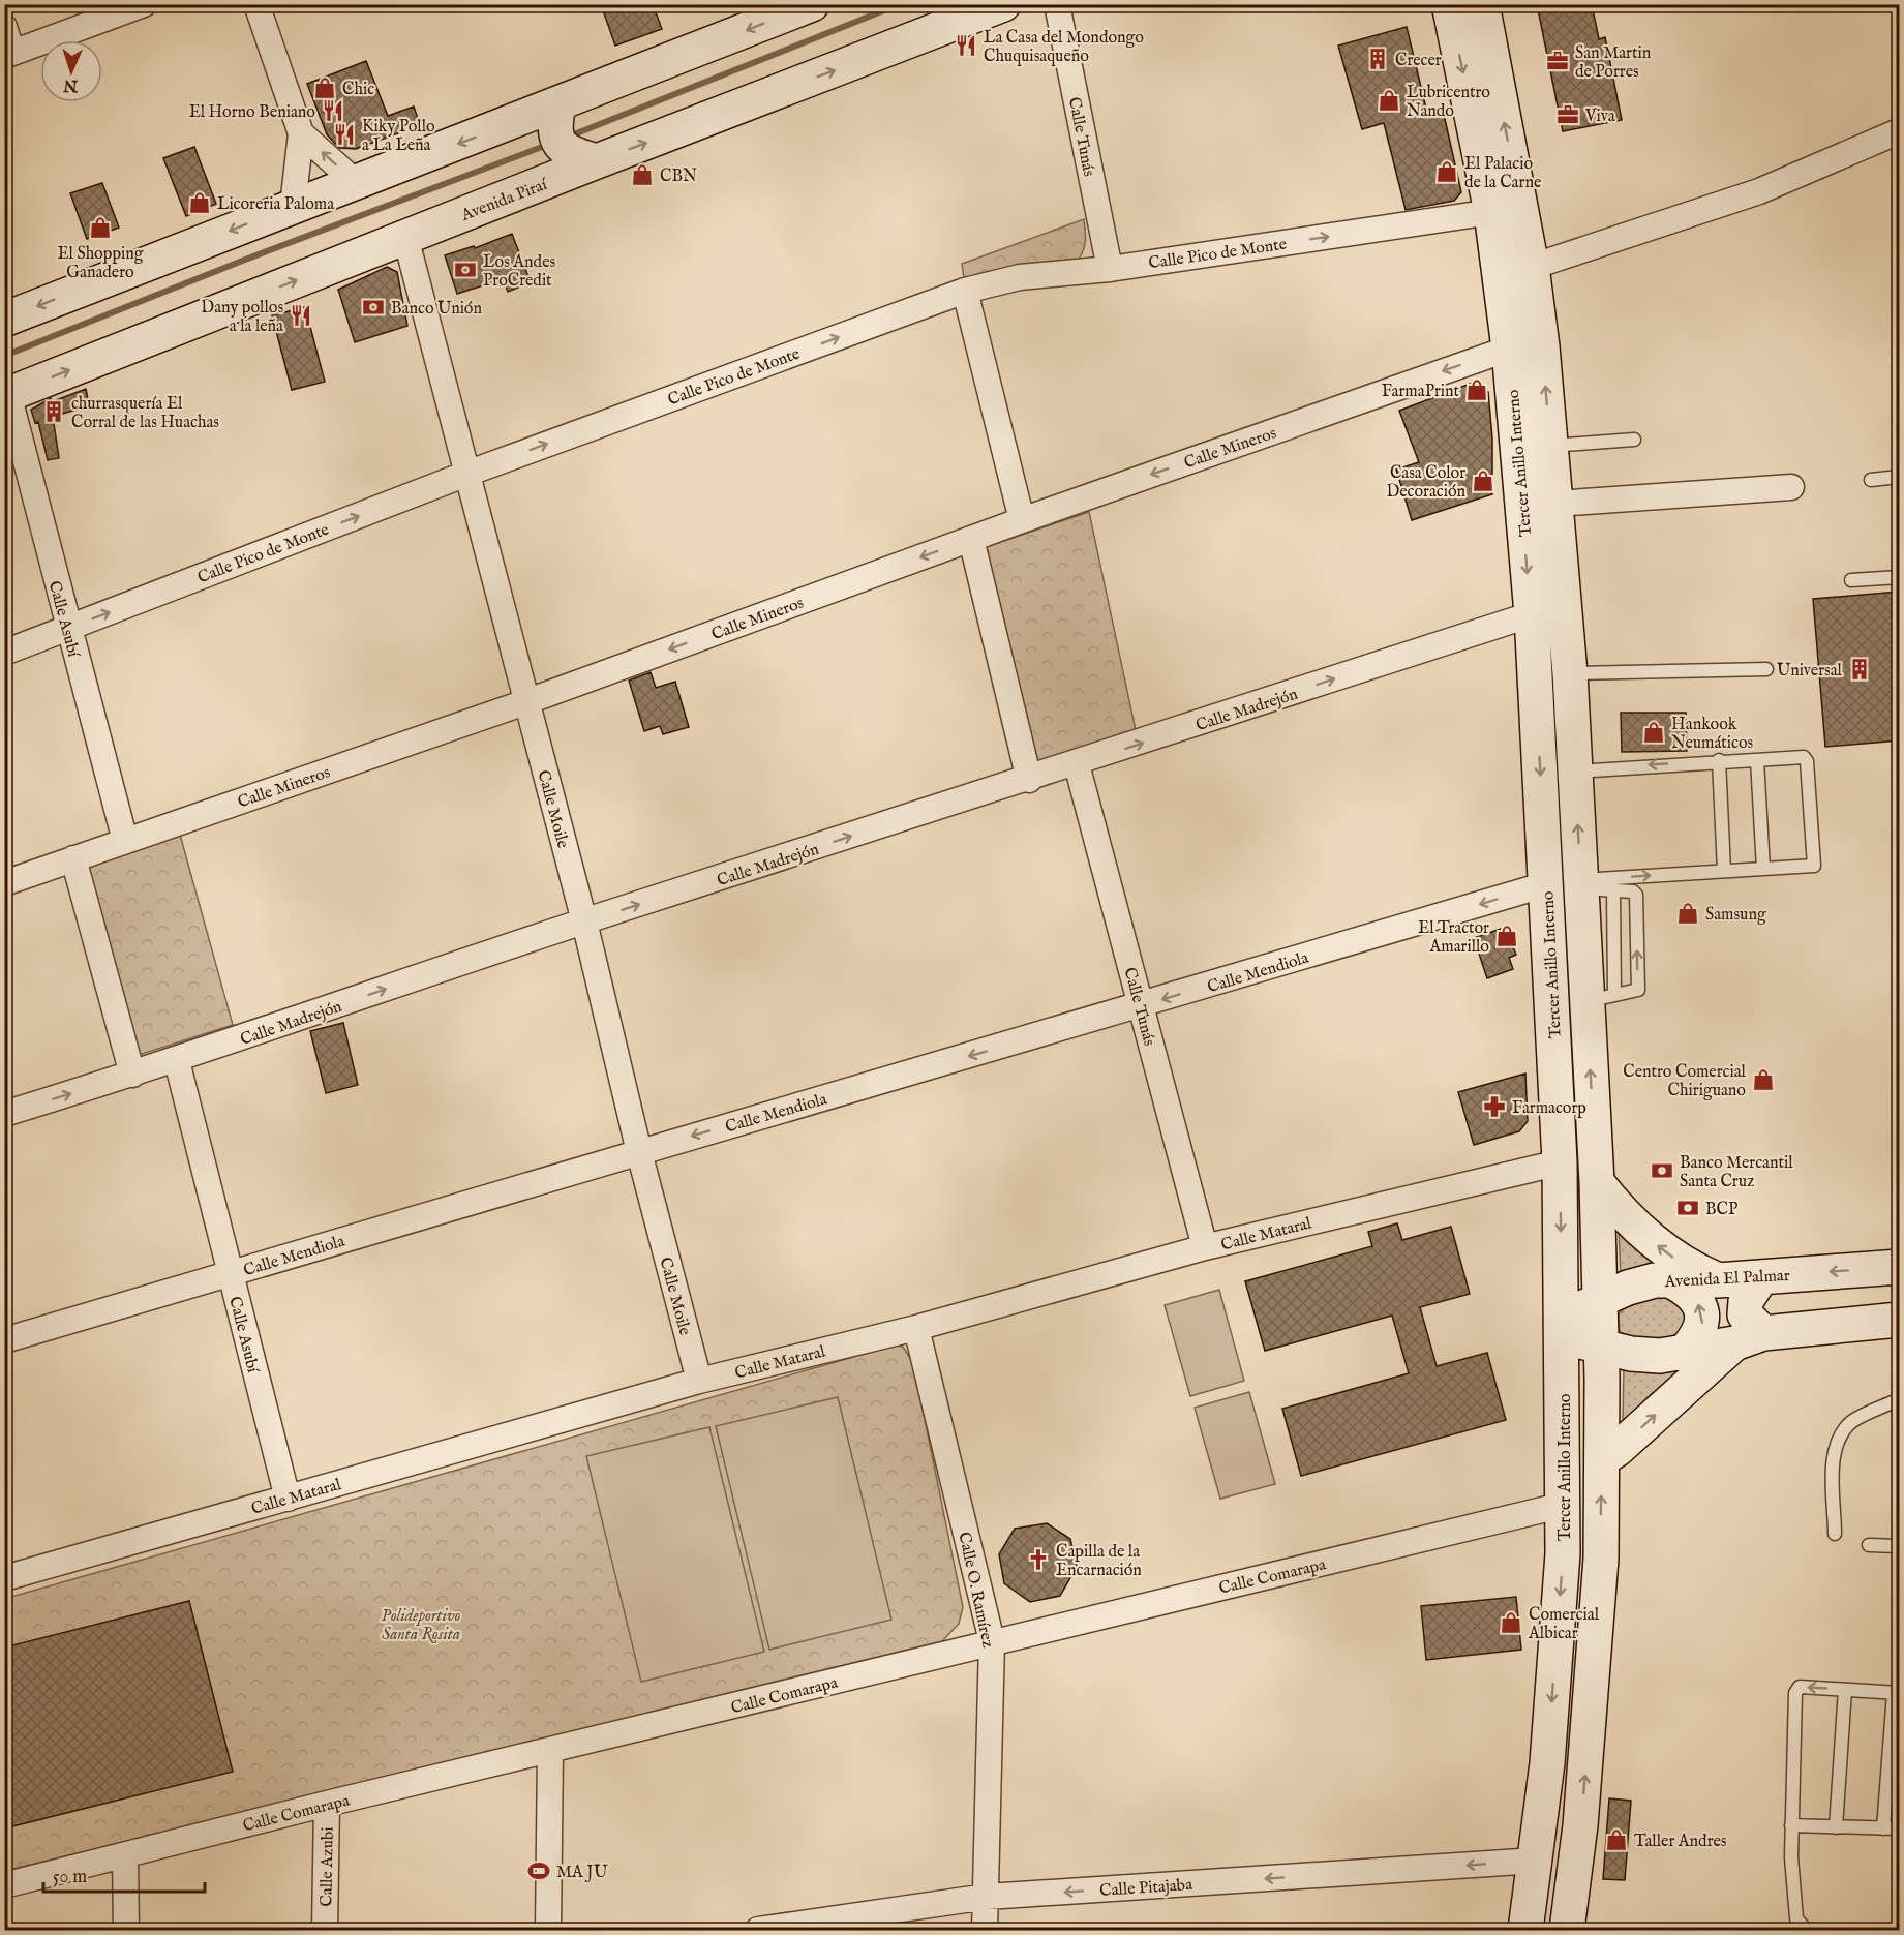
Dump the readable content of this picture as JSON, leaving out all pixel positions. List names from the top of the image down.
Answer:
{
  "streets": {
    "main road": ["Avenida Piraí", "Tercer Anillo Interno", "Avenida El Palmar"],
    "street": [
      "Calle Tunás",
      "Calle Pico de Monte",
      "Calle Mineros",
      "Calle Asubí",
      "Calle Madrejón",
      "Calle Moile",
      "Calle Mendiola",
      "Calle Mataral",
      "Calle Comarapa",
      "Calle O. Ramírez",
      "Calle Azubi",
      "Calle Pitajaba"
    ]
  },
  "crossings": [
    ["Calle Tunás", "Calle Pico de Monte"],
    ["Calle Tunás", "Calle Madrejón"],
    ["Calle Tunás", "Calle Mendiola"],
    ["Calle Tunás", "Calle Mataral"],
    ["Avenida Piraí", "Calle Asubí"],
    ["Avenida Piraí", "Calle Moile"],
    ["Calle Pico de Monte", "Tercer Anillo Interno"],
    ["Calle Pico de Monte", "Calle Asubí"],
    ["Calle Pico de Monte", "Calle Moile"],
    ["Calle Mineros", "Tercer Anillo Interno"],
    ["Calle Mineros", "Calle Asubí"],
    ["Calle Mineros", "Calle Moile"],
    ["Tercer Anillo Interno", "Calle Madrejón"],
    ["Tercer Anillo Interno", "Calle Mendiola"],
    ["Tercer Anillo Interno", "Calle Mataral"],
    ["Tercer Anillo Interno", "Avenida El Palmar"],
    ["Tercer Anillo Interno", "Calle Comarapa"],
    ["Tercer Anillo Interno", "Calle Pitajaba"],
    ["Calle Asubí", "Calle Madrejón"],
    ["Calle Asubí", "Calle Mendiola"],
    ["Calle Asubí", "Calle Mataral"],
    ["Calle Madrejón", "Calle Moile"],
    ["Calle Moile", "Calle Mendiola"],
    ["Calle Moile", "Calle Mataral"],
    ["Calle Mataral", "Calle O. Ramírez"],
    ["Calle Comarapa", "Calle O. Ramírez"],
    ["Calle Comarapa", "Calle Azubi"],
    ["Calle O. Ramírez", "Calle Pitajaba"]
  ],
  "one_way": [
    "Calle Pico de Monte",
    "Calle Mineros",
    "Calle Madrejón",
    "Calle Mendiola",
    "Calle Pitajaba"
  ],
  "parks": ["Polideportivo Santa Rosita"],
  "places": {
    "restaurant": [
      "La Casa del Mondongo Chuquisaqueño",
      "El Horno Beniano",
      "Kiky Pollo a La Leña",
      "Dany pollos a la leña"
    ],
    "building": ["Crecer", "churrasquería El Corral de las Huachas", "Universal"],
    "office": ["San Martin de Porres", "Viva"],
    "shop": [
      "Chic",
      "Lubricentro Nando",
      "El Palacio de la Carne",
      "CBN",
      "Licoreria Paloma",
      "El Shopping Ganadero",
      "FarmaPrint",
      "Casa Color Decoración",
      "Hankook Neumáticos",
      "Samsung",
      "El Tractor Amarillo",
      "Centro Comercial Chiriguano",
      "Comercial Albicar",
      "Taller Andres"
    ],
    "bank": [
      "Los Andes ProCredit",
      "Banco Unión",
      "Banco Mercantil Santa Cruz",
      "BCP"
    ],
    "pharmacy": ["Farmacorp"],
    "church": ["Capilla de la Encarnación"],
    "sports": ["MA JU"]
  },
  "scale_bar": "50 m",
  "north": "bottom"
}
